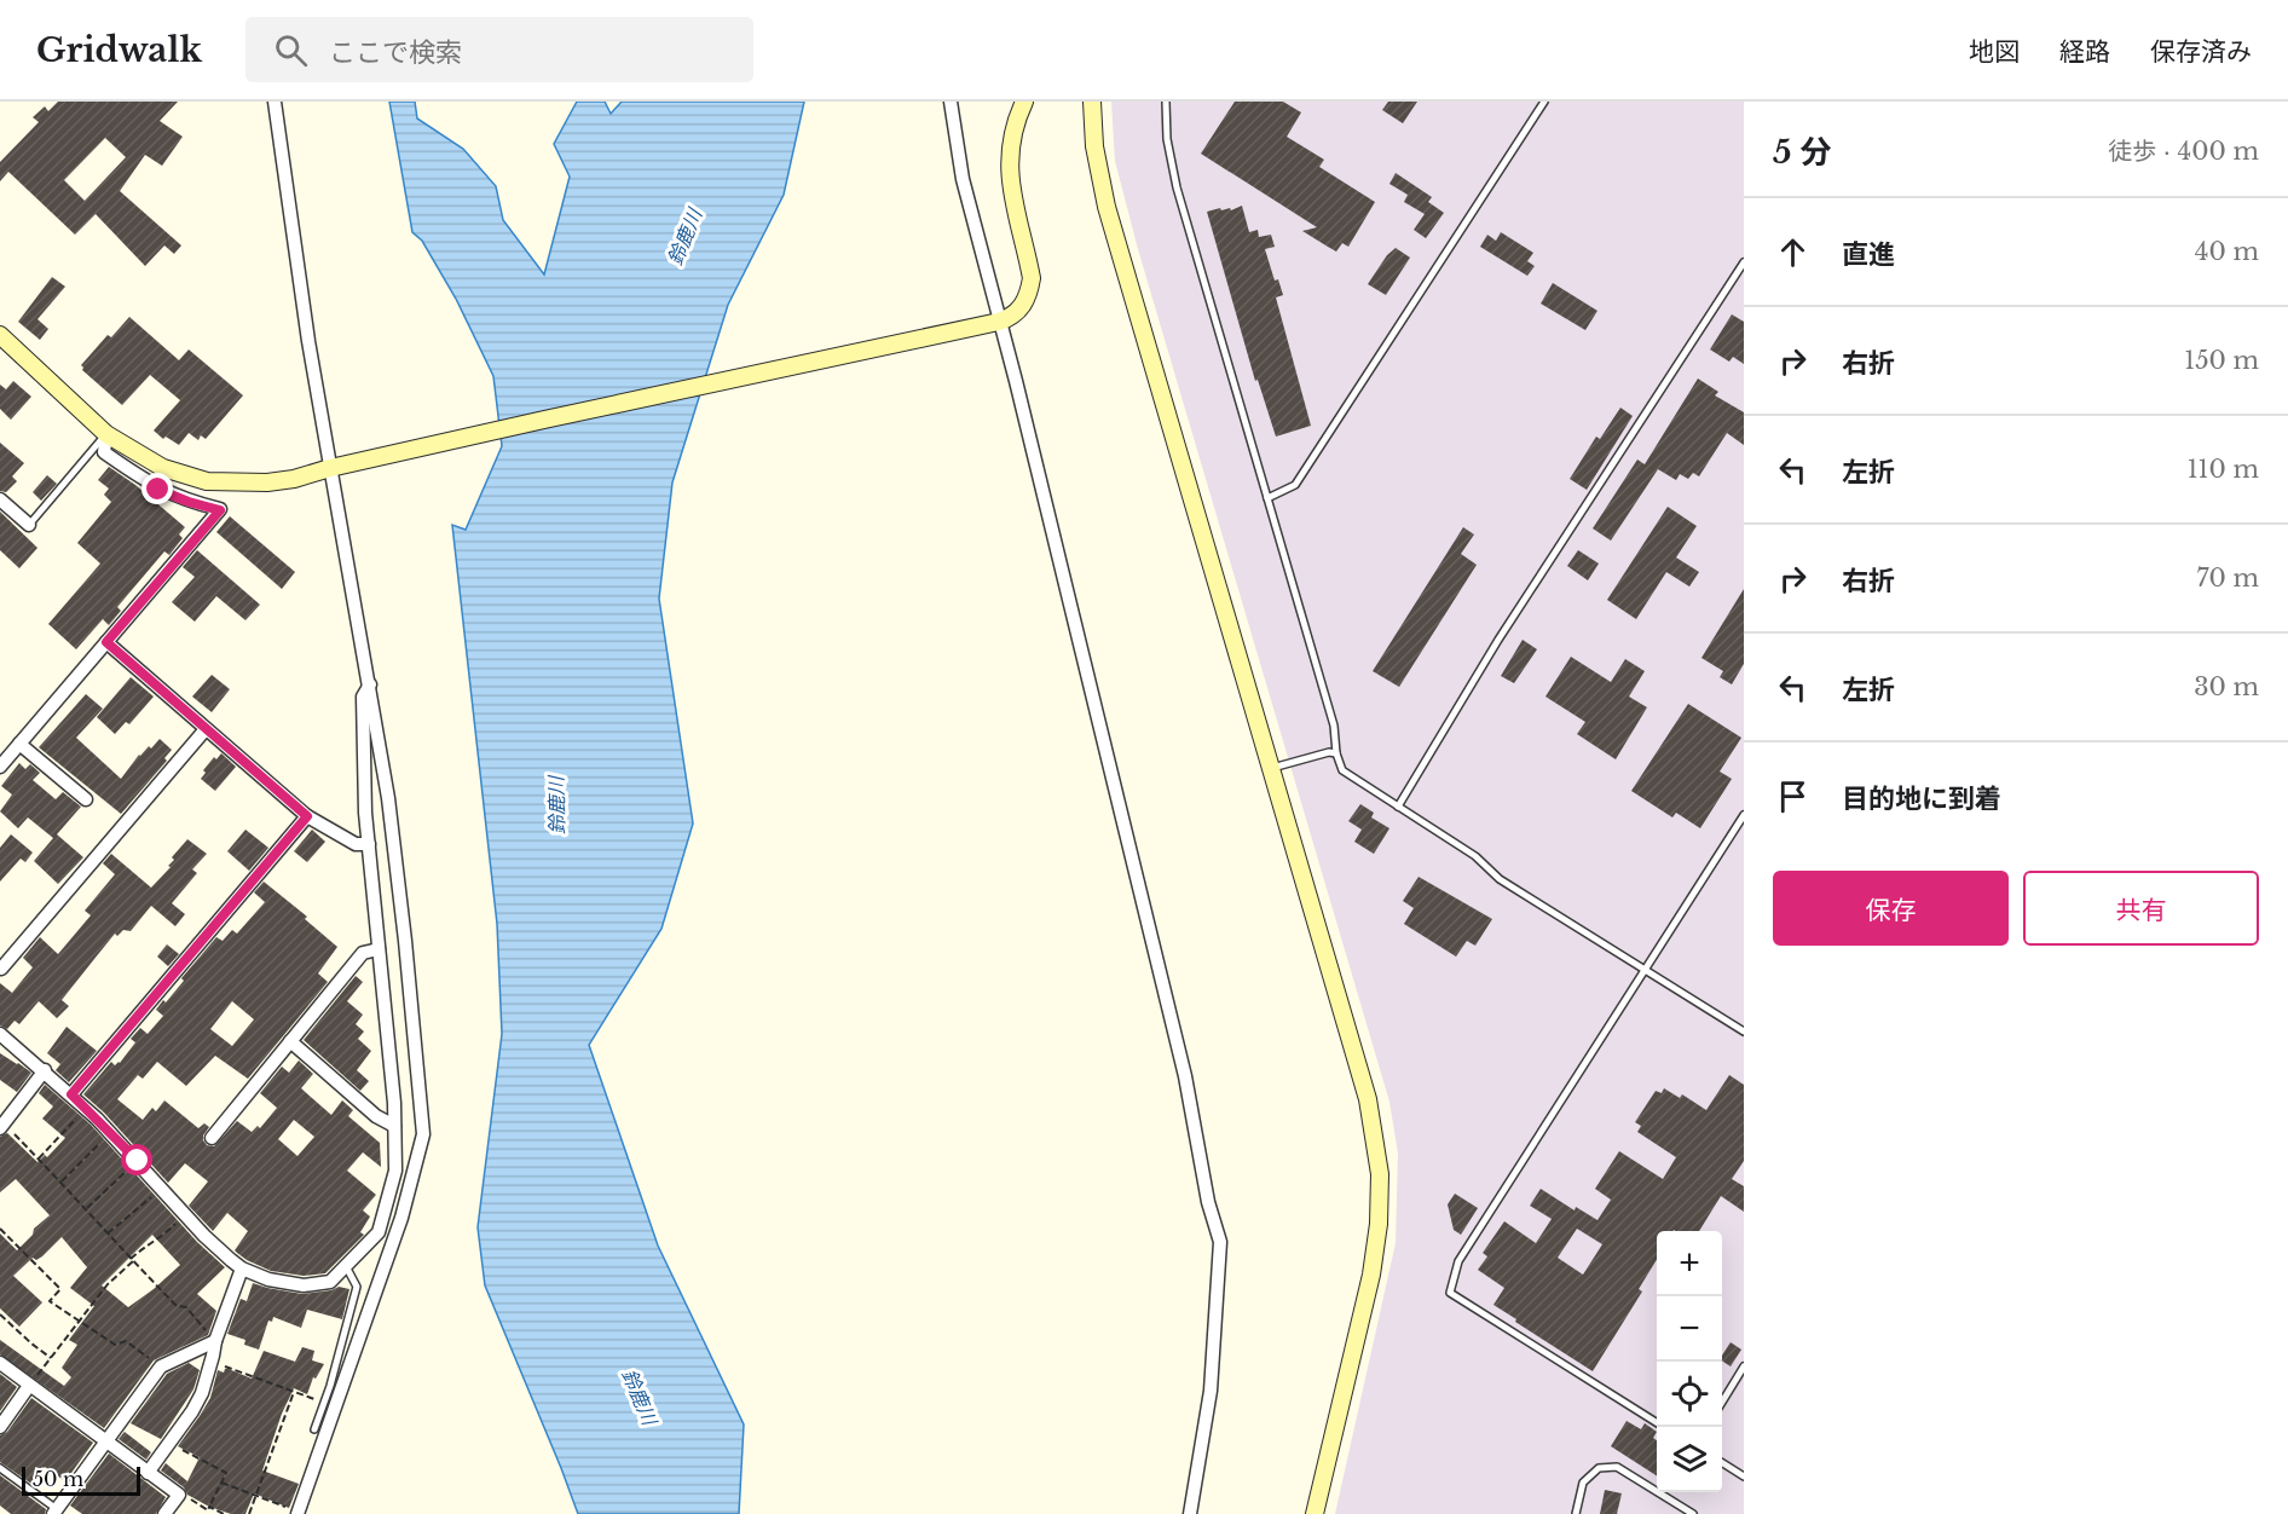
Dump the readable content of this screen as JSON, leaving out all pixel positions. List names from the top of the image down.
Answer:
{
  "water": ["鈴鹿川"],
  "scale_bar": "50 m",
  "page": {
    "header": "Gridwalk",
    "search": "ここで検索",
    "nav": ["地図", "経路", "保存済み"],
    "heading": ["5 分", "徒歩 · 400 m"],
    "list": [
      ["直進", "40 m"],
      ["右折", "150 m"],
      ["左折", "110 m"],
      ["右折", "70 m"],
      ["左折", "30 m"],
      "目的地に到着"
    ],
    "buttons": ["保存", "共有"],
    "map_buttons": ["+", "−"],
    "scale": "50 m"
  }
}
